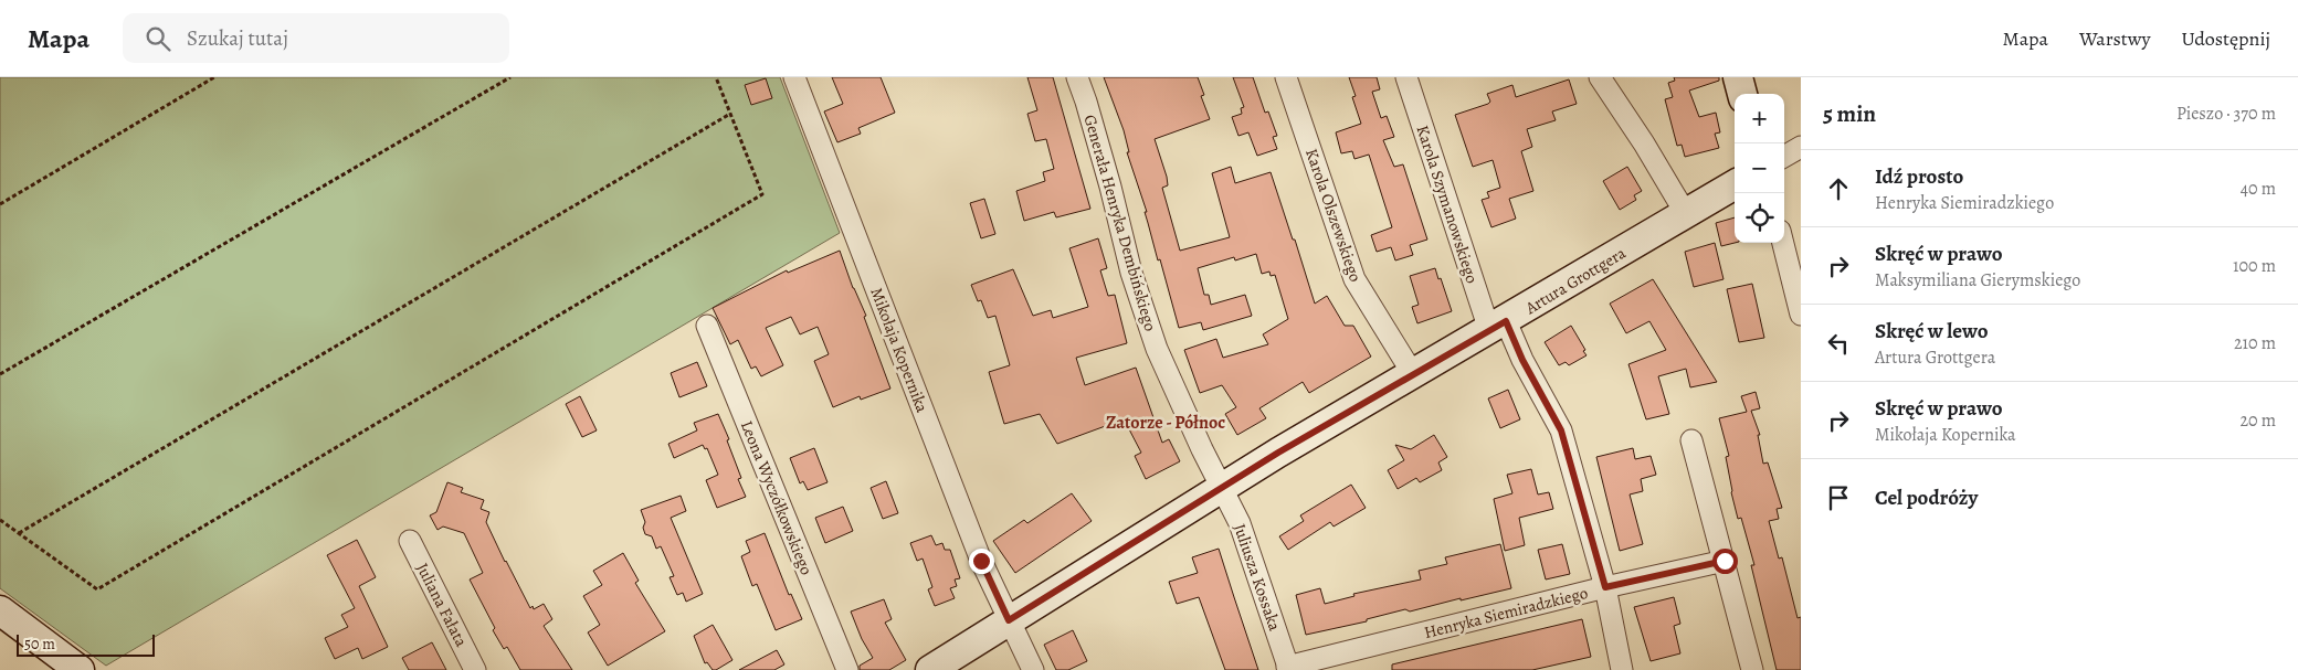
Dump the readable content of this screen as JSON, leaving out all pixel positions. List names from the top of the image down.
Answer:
{
  "streets": {
    "street": [
      "Karola Szymanowskiego",
      "Karola Olszewskiego",
      "Generała Henryka Dembińskiego",
      "Artura Grottgera",
      "Mikołaja Kopernika",
      "Leona Wyczółkowskiego",
      "Juliusza Kossaka",
      "Juliana Fałata",
      "Henryka Siemiradzkiego"
    ]
  },
  "crossings": [
    ["Karola Szymanowskiego", "Artura Grottgera"],
    ["Karola Szymanowskiego", "Henryka Siemiradzkiego"],
    ["Karola Olszewskiego", "Artura Grottgera"],
    ["Generała Henryka Dembińskiego", "Artura Grottgera"],
    ["Generała Henryka Dembińskiego", "Juliusza Kossaka"],
    ["Artura Grottgera", "Mikołaja Kopernika"],
    ["Artura Grottgera", "Juliusza Kossaka"],
    ["Juliusza Kossaka", "Henryka Siemiradzkiego"]
  ],
  "districts": ["Zatorze - Północ"],
  "scale_bar": "50 m",
  "page": {
    "header": "Mapa",
    "search": "Szukaj tutaj",
    "nav": ["Mapa", "Warstwy", "Udostępnij"],
    "heading": ["5 min", "Pieszo · 370 m"],
    "map_buttons": ["+", "−"],
    "list": [
      ["Idź prosto", "Henryka Siemiradzkiego", "40 m"],
      ["Skręć w prawo", "Maksymiliana Gierymskiego", "100 m"],
      ["Skręć w lewo", "Artura Grottgera", "210 m"],
      ["Skręć w prawo", "Mikołaja Kopernika", "20 m"],
      "Cel podróży"
    ],
    "scale": "50 m"
  }
}
